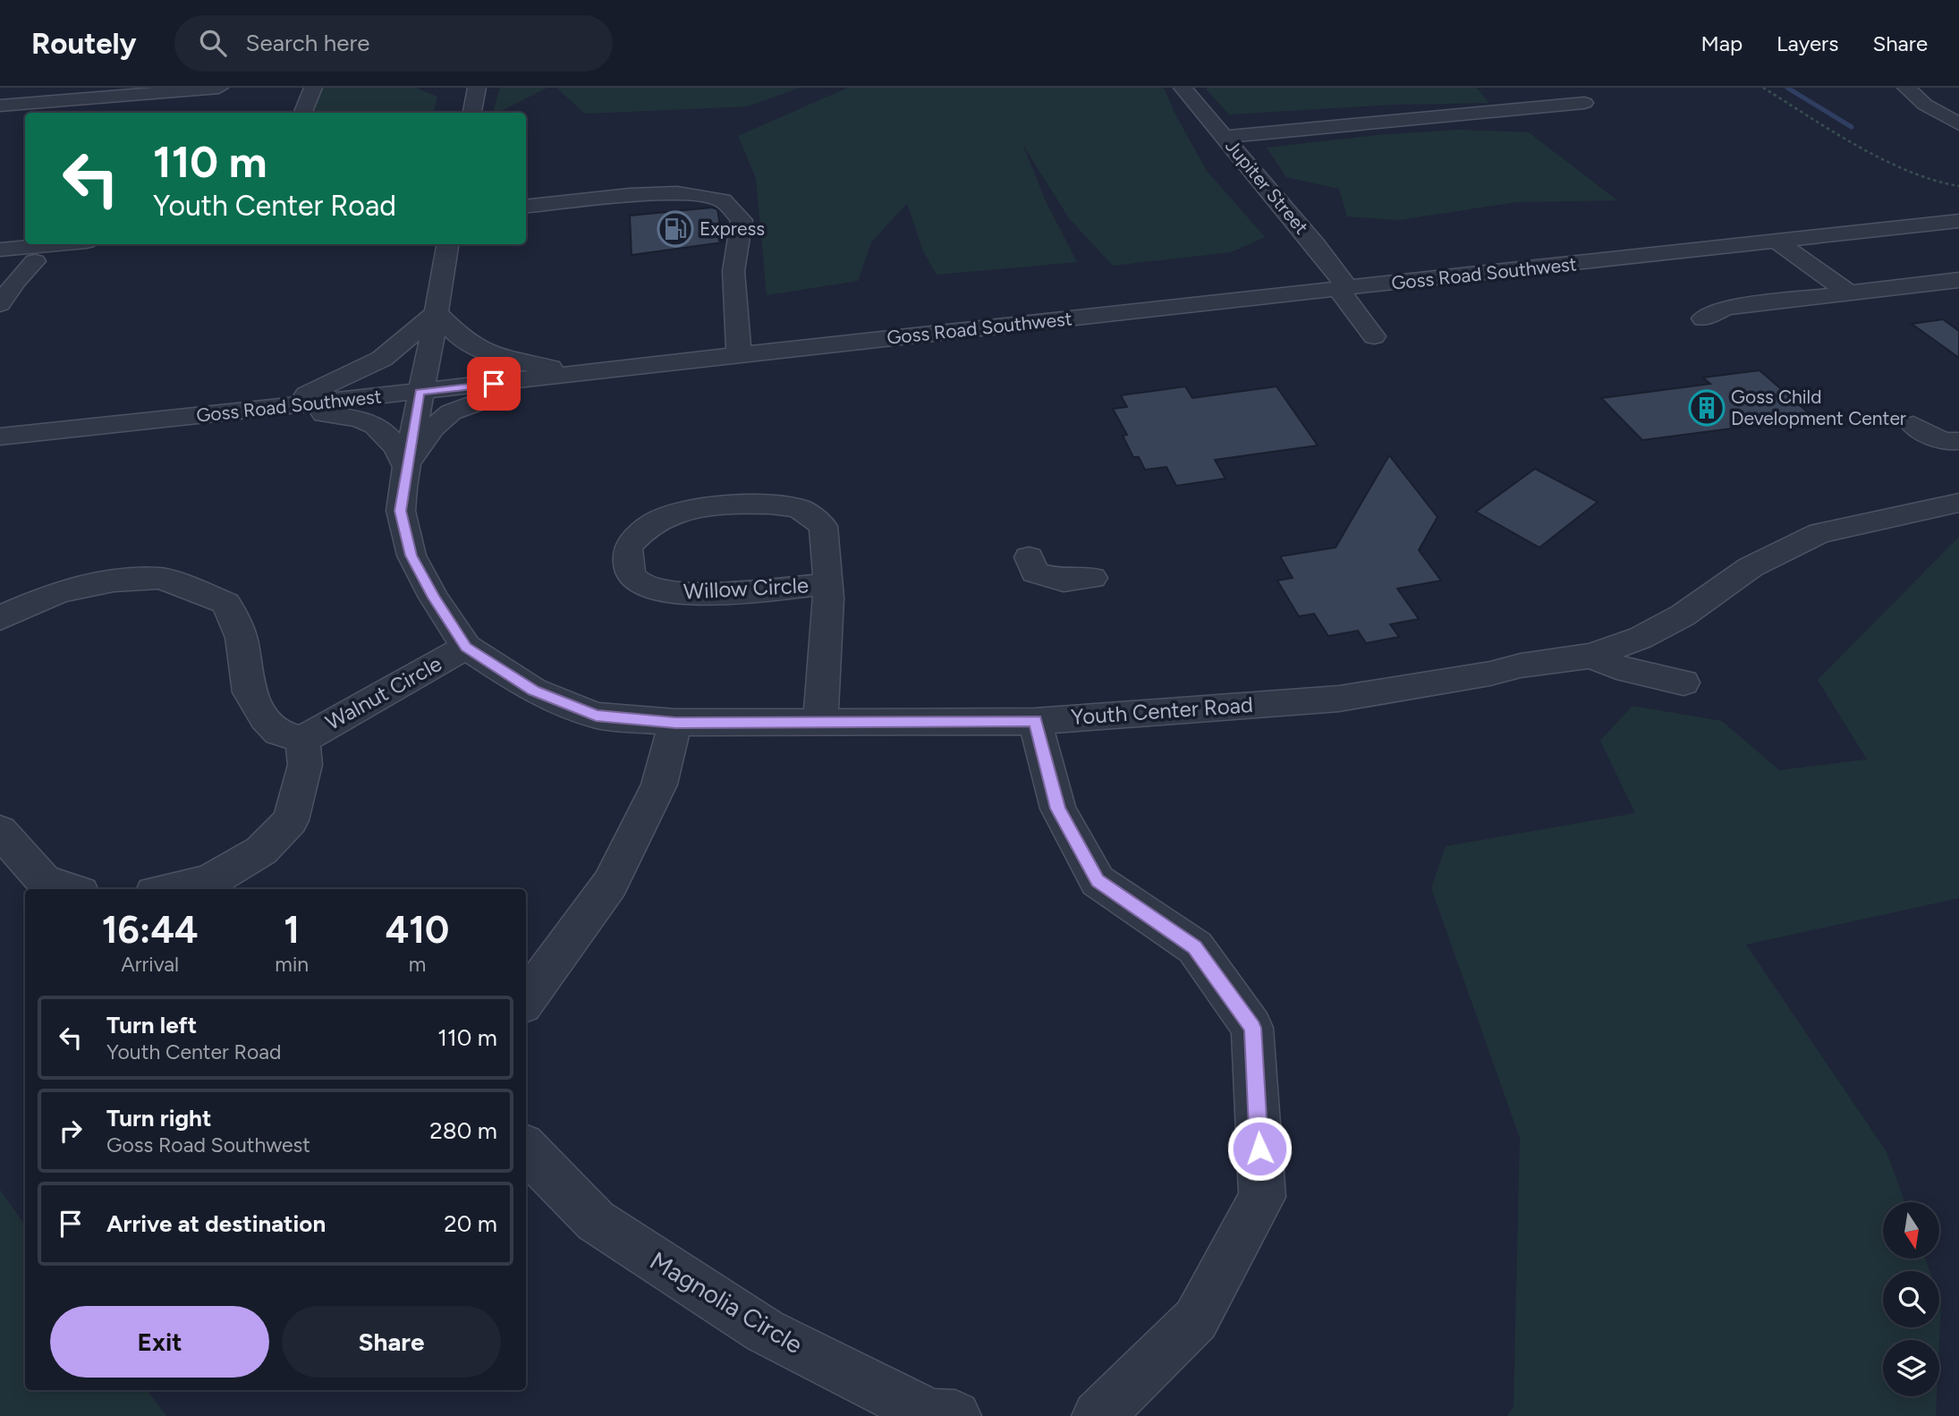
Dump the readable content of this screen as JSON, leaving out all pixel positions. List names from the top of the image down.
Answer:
{
  "streets": {
    "street": [
      "Jupiter Street",
      "Goss Road Southwest",
      "Willow Circle",
      "Walnut Circle",
      "Youth Center Road",
      "Magnolia Circle"
    ]
  },
  "crossings": [
    ["Jupiter Street", "Goss Road Southwest"],
    ["Goss Road Southwest", "Youth Center Road"],
    ["Willow Circle", "Youth Center Road"],
    ["Walnut Circle", "Youth Center Road"]
  ],
  "places": {
    "fuel station": ["Express"],
    "building": ["Goss Child Development Center"]
  },
  "north": "bottom",
  "page": {
    "header": "Routely",
    "search": "Search here",
    "nav": ["Map", "Layers", "Share"],
    "turn": ["110 m", "Youth Center Road"],
    "eta": [
      "16:44",
      "Arrival",
      "1",
      "min",
      "410",
      "m"
    ],
    "list": [
      {
        "name": "Turn left",
        "note": "Youth Center Road",
        "value": "110 m"
      },
      {
        "name": "Turn right",
        "note": "Goss Road Southwest",
        "value": "280 m"
      },
      {
        "name": "Arrive at destination",
        "value": "20 m"
      }
    ],
    "buttons": ["Exit", "Share"]
  }
}
